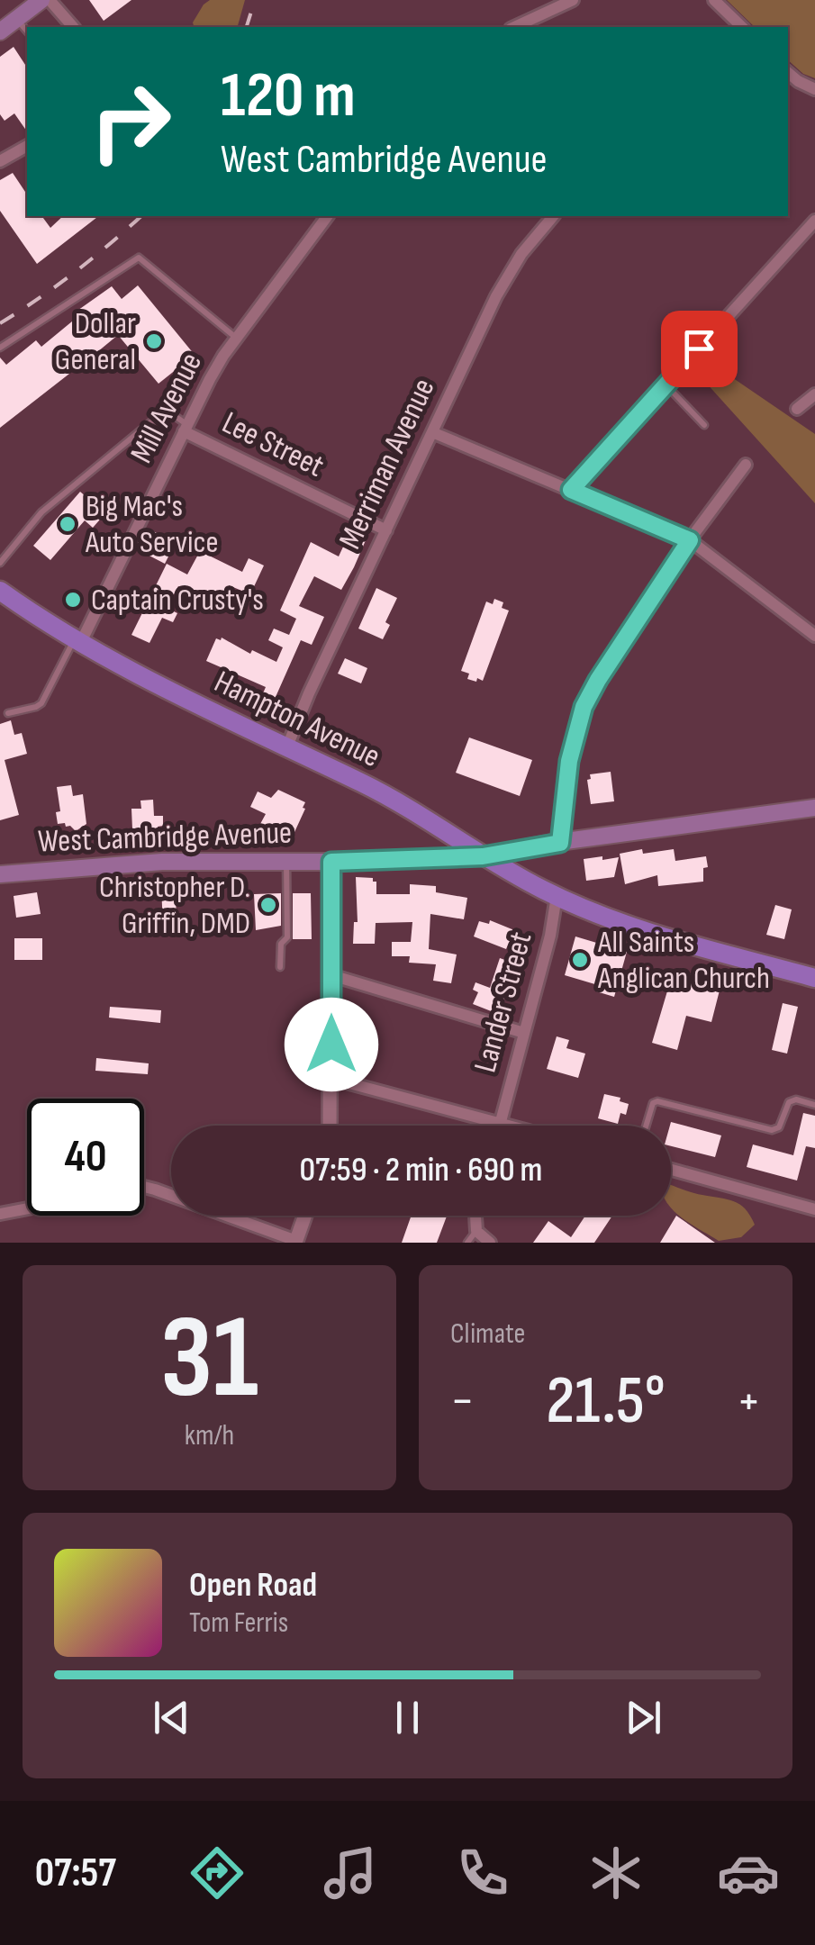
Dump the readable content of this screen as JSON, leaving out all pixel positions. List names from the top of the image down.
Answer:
{
  "streets": {
    "main road": ["Hampton Avenue", "West Cambridge Avenue"],
    "street": [
      "Mill Avenue",
      "Lee Street",
      "Merriman Avenue",
      "Lander Street"
    ]
  },
  "crossings": [
    ["Mill Avenue", "Lee Street"],
    ["Mill Avenue", "Hampton Avenue"],
    ["Lee Street", "Merriman Avenue"],
    ["Merriman Avenue", "Hampton Avenue"],
    ["Hampton Avenue", "West Cambridge Avenue"],
    ["Hampton Avenue", "Lander Street"]
  ],
  "places": [
    "Dollar General",
    "Big Mac's Auto Service",
    "Captain Crusty's",
    "Christopher D. Griffin, DMD",
    "All Saints Anglican Church"
  ],
  "page": {
    "turn": ["120 m", "West Cambridge Avenue"],
    "limit": "40",
    "trip": "07:59 · 2 min · 690 m",
    "tile": [
      ["31", "km/h"],
      "Climate"
    ],
    "heat": ["−", "21.5°", "+"],
    "song": ["Open Road", "Tom Ferris"],
    "tabs": "07:57"
  }
}
